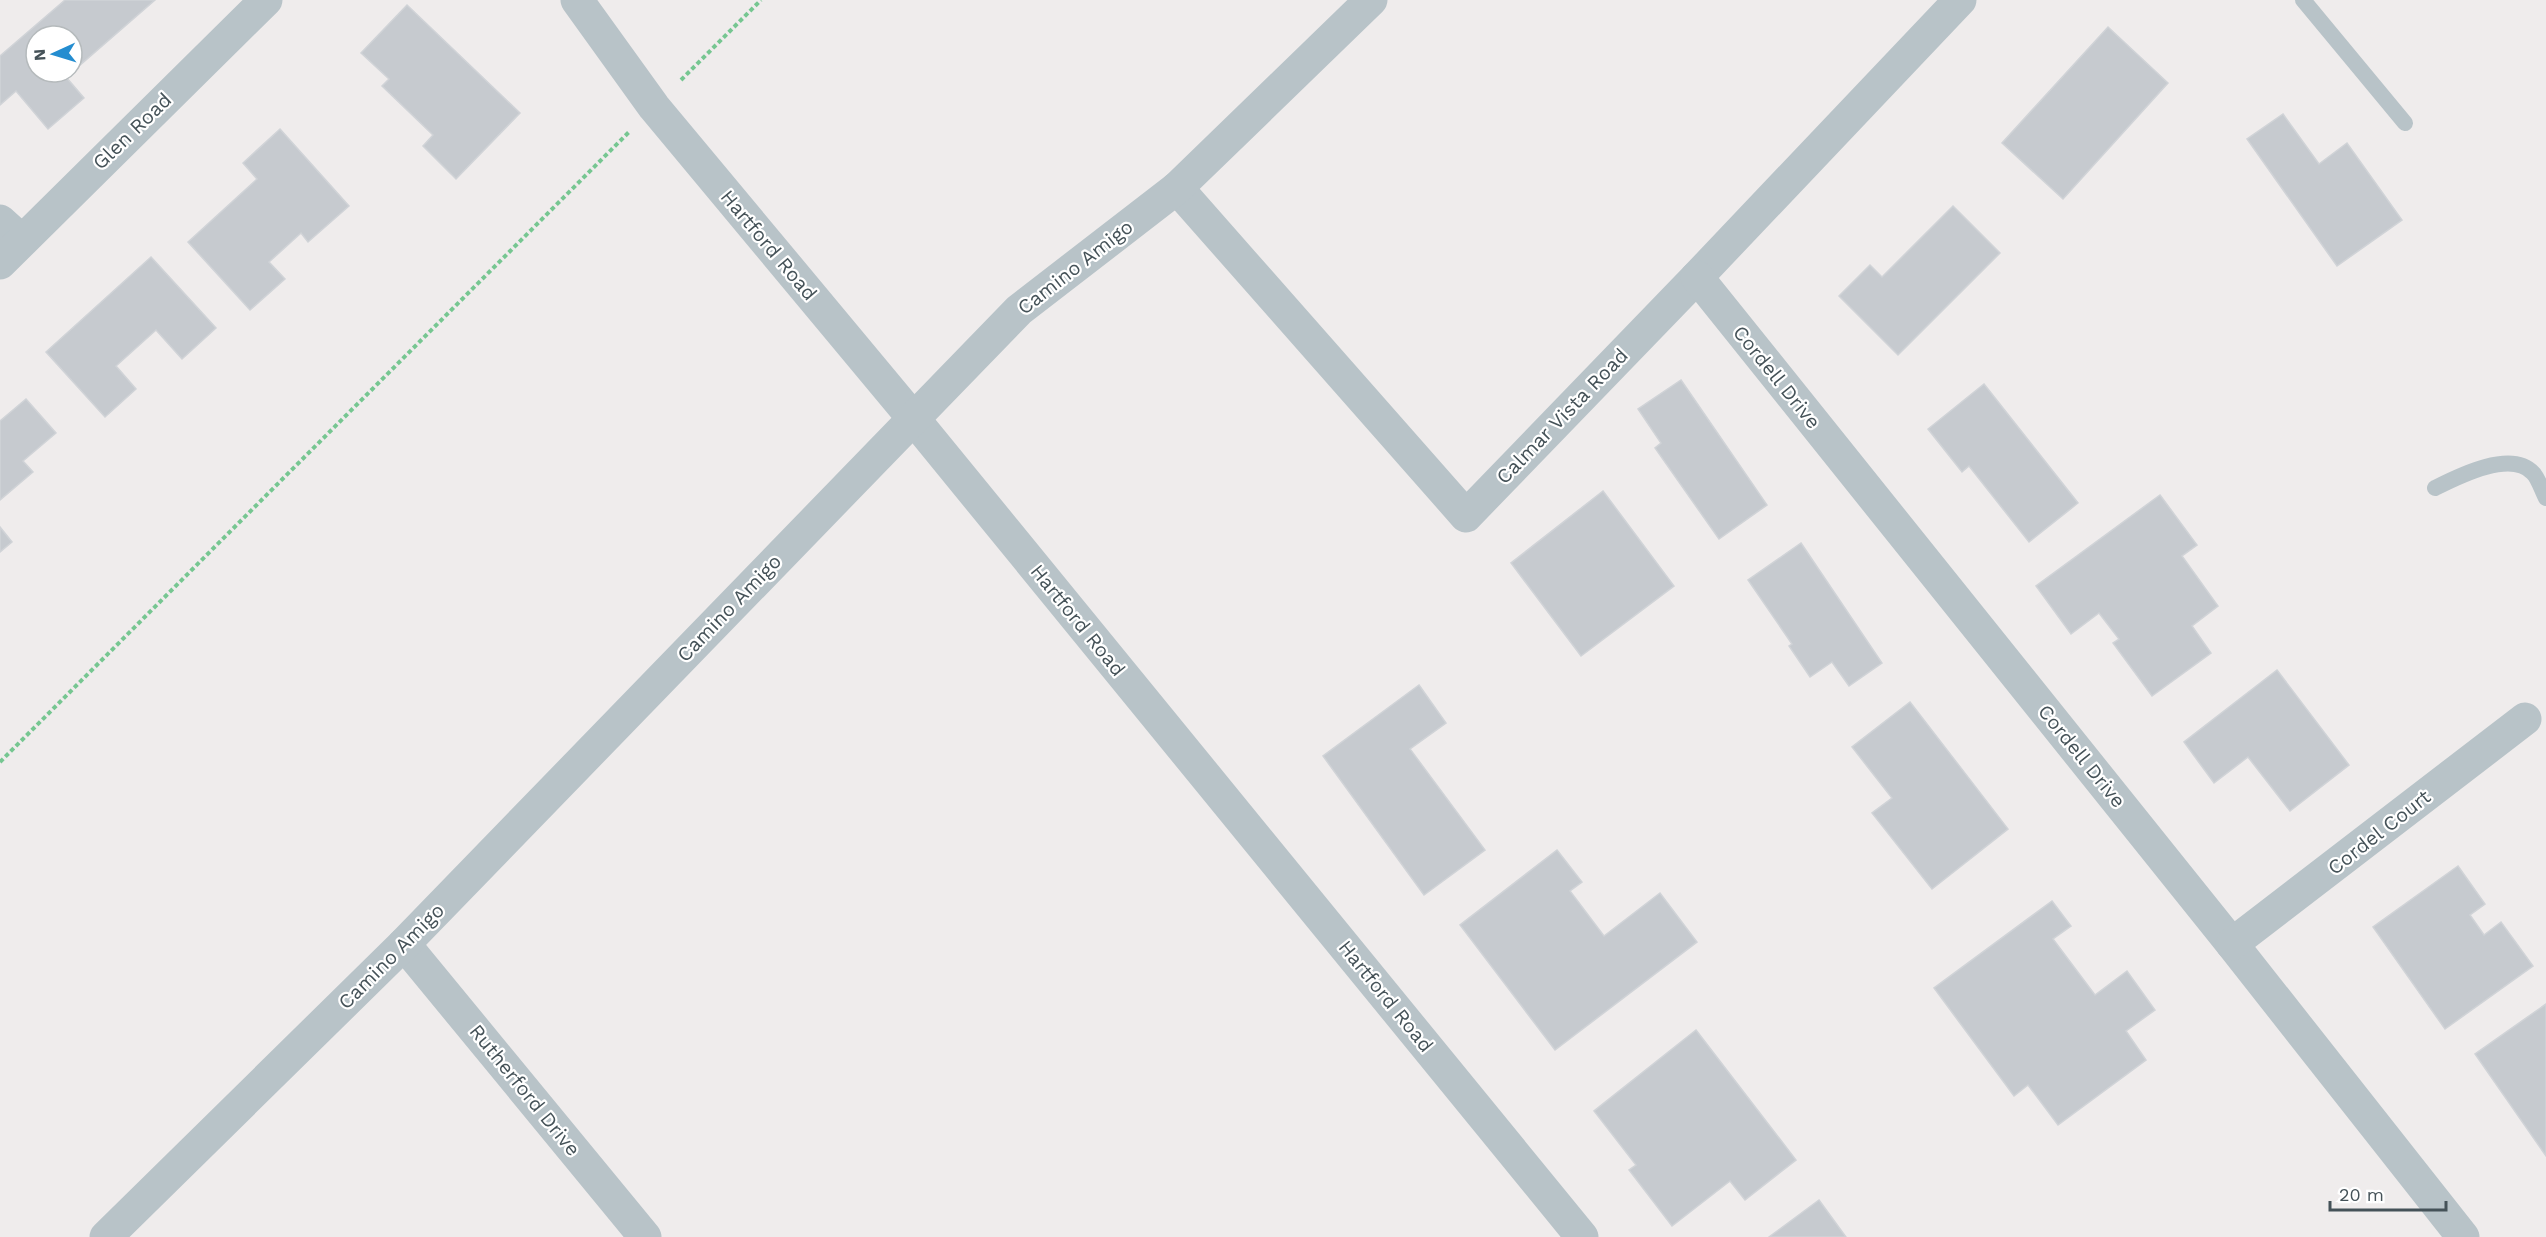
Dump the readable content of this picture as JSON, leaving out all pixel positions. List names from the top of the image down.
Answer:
{
  "streets": {
    "street": [
      "Glen Road",
      "Hartford Road",
      "Camino Amigo",
      "Cordell Drive",
      "Calmar Vista Road",
      "Cordel Court",
      "Rutherford Drive"
    ]
  },
  "crossings": [
    ["Hartford Road", "Camino Amigo"],
    ["Camino Amigo", "Calmar Vista Road"],
    ["Camino Amigo", "Rutherford Drive"],
    ["Cordell Drive", "Calmar Vista Road"],
    ["Cordell Drive", "Cordel Court"]
  ],
  "scale_bar": "20 m",
  "north": "left"
}
